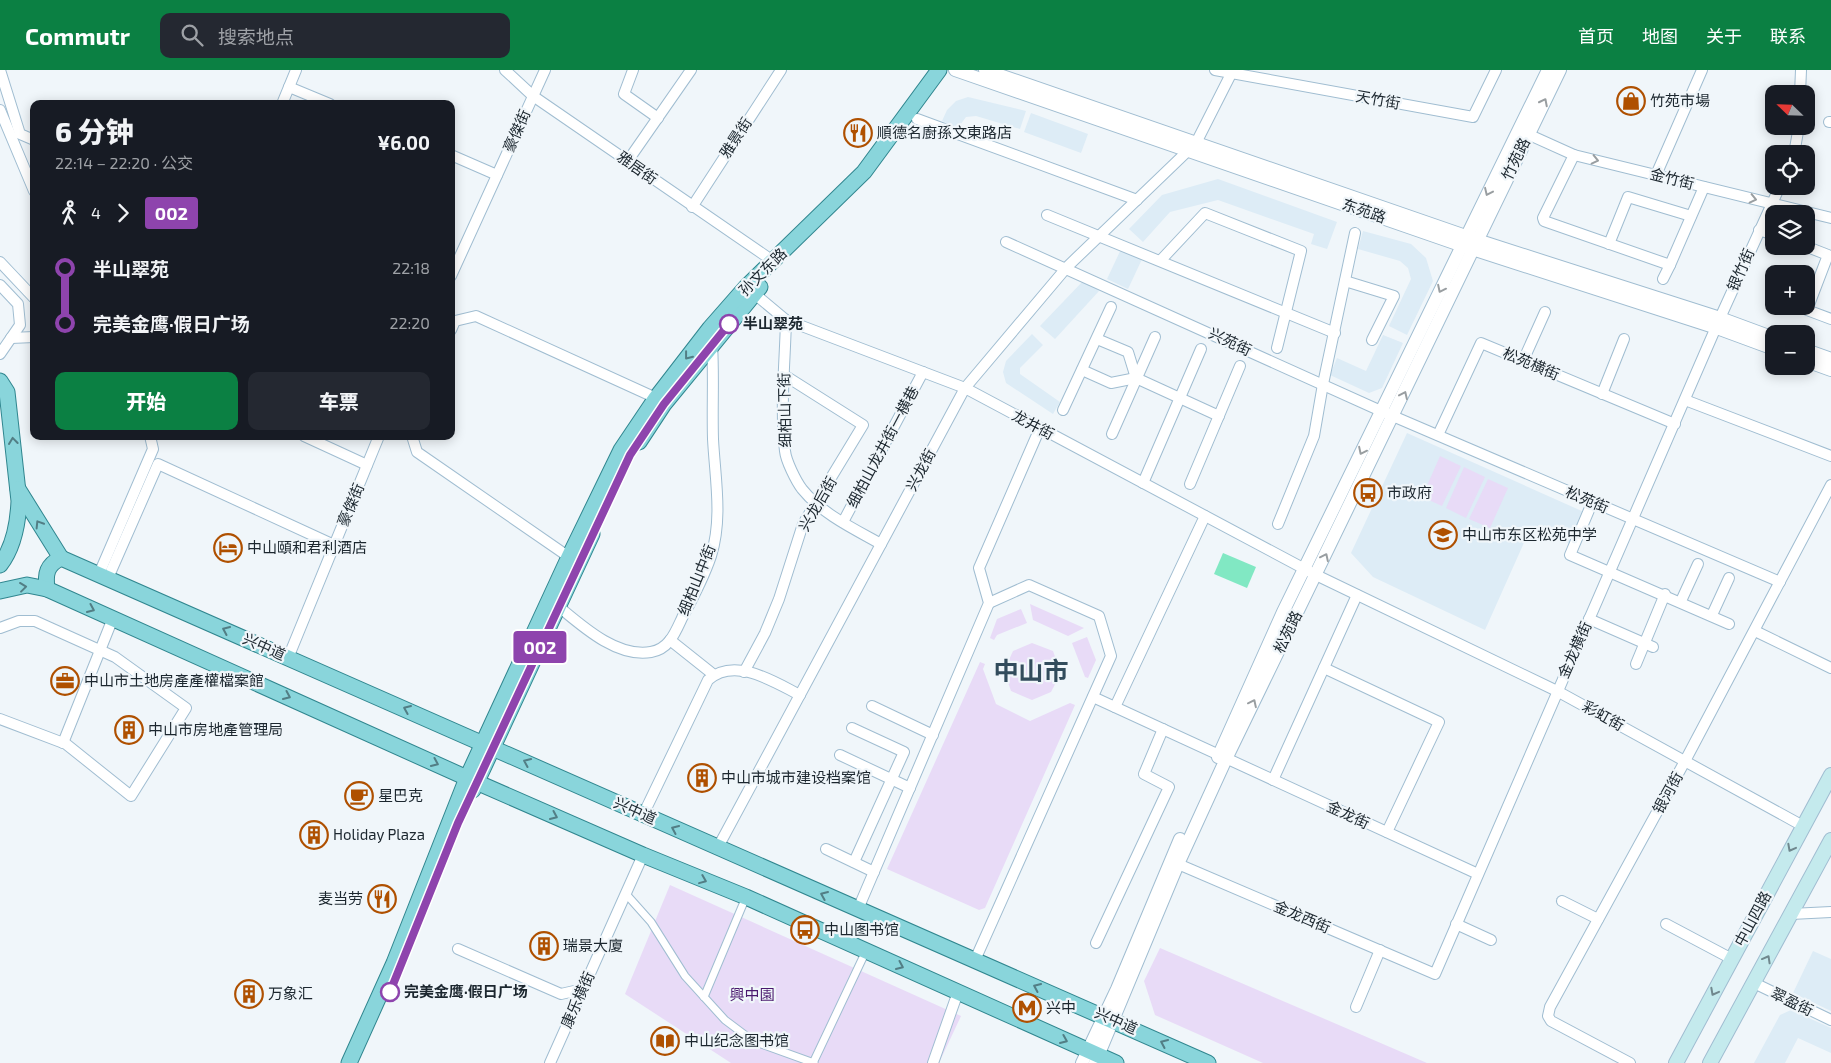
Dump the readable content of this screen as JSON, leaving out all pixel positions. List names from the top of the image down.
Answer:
{
  "streets": {
    "main road": ["孙文东路", "兴中道", "中山四路"],
    "street": [
      "天竹街",
      "豪傑街",
      "雅景街",
      "竹苑路",
      "雅居街",
      "金竹街",
      "东苑路",
      "银竹街",
      "兴苑街",
      "松苑横街",
      "细柏山下街",
      "龙井街",
      "细柏山龙井街一横巷",
      "兴龙街",
      "松苑街",
      "兴龙后街",
      "细柏山中街",
      "松苑路",
      "金龙横街",
      "彩虹街",
      "银河街",
      "金龙街",
      "金龙西街",
      "康乐横街",
      "翠盈街"
    ]
  },
  "crossings": [
    ["豪傑街", "雅居街"],
    ["豪傑街", "兴中道"],
    ["雅景街", "雅居街"],
    ["竹苑路", "金竹街"],
    ["竹苑路", "东苑路"],
    ["竹苑路", "松苑路"],
    ["雅居街", "孙文东路"],
    ["金竹街", "银竹街"],
    ["东苑路", "银竹街"],
    ["东苑路", "兴龙街"],
    ["东苑路", "松苑路"],
    ["东苑路", "金龙横街"],
    ["银竹街", "金龙横街"],
    ["孙文东路", "龙井街"],
    ["孙文东路", "细柏山中街"],
    ["孙文东路", "兴中道"],
    ["兴苑街", "兴龙街"],
    ["兴苑街", "松苑街"],
    ["兴苑街", "松苑路"],
    ["松苑横街", "松苑街"],
    ["松苑横街", "金龙横街"],
    ["细柏山下街", "龙井街"],
    ["细柏山下街", "细柏山龙井街一横巷"],
    ["细柏山下街", "兴龙街"],
    ["细柏山下街", "兴龙后街"],
    ["龙井街", "细柏山龙井街一横巷"],
    ["龙井街", "兴龙街"],
    ["龙井街", "松苑路"],
    ["龙井街", "彩虹街"],
    ["兴龙街", "兴中道"],
    ["松苑街", "松苑路"],
    ["松苑街", "金龙横街"],
    ["松苑街", "银河街"],
    ["松苑路", "兴中道"],
    ["松苑路", "彩虹街"],
    ["松苑路", "金龙街"],
    ["松苑路", "金龙西街"],
    ["金龙横街", "彩虹街"],
    ["金龙横街", "金龙街"],
    ["金龙横街", "金龙西街"],
    ["彩虹街", "银河街"],
    ["彩虹街", "中山四路"],
    ["中山四路", "翠盈街"]
  ],
  "one_way": ["金竹街"],
  "districts": ["中山市"],
  "parks": ["興中園"],
  "places": {
    "shop": ["竹苑市場"],
    "restaurant": ["順德名廚孫文東路店", "麦当劳"],
    "other": ["半山翠苑", "完美金鹰·假日广场"],
    "bus stop": ["市政府", "中山图书馆"],
    "school or university": ["中山市东区松苑中学"],
    "hotel": ["中山頤和君利酒店"],
    "office": ["中山市土地房產產權檔案館"],
    "building": [
      "中山市房地產管理局",
      "中山市城市建设档案馆",
      "Holiday Plaza",
      "瑞景大廈",
      "万象汇"
    ],
    "cafe": ["星巴克"],
    "metro station": ["兴中"],
    "library": ["中山纪念图书馆"]
  },
  "lines": ["bus line 002"],
  "north": "top left",
  "page": {
    "header": "Commutr",
    "search": "搜索地点",
    "nav": [
      "首页",
      "地图",
      "关于",
      "联系"
    ],
    "on_map": "002",
    "map_buttons": ["+", "−"],
    "heading": ["6 分钟", "22:14 – 22:20 · 公交", "¥6.00"],
    "legs": ["4", "002"],
    "list": [
      {
        "name": "半山翠苑",
        "value": "22:18"
      },
      {
        "name": "完美金鹰·假日广场",
        "value": "22:20"
      }
    ],
    "buttons": ["开始", "车票"]
  }
}
